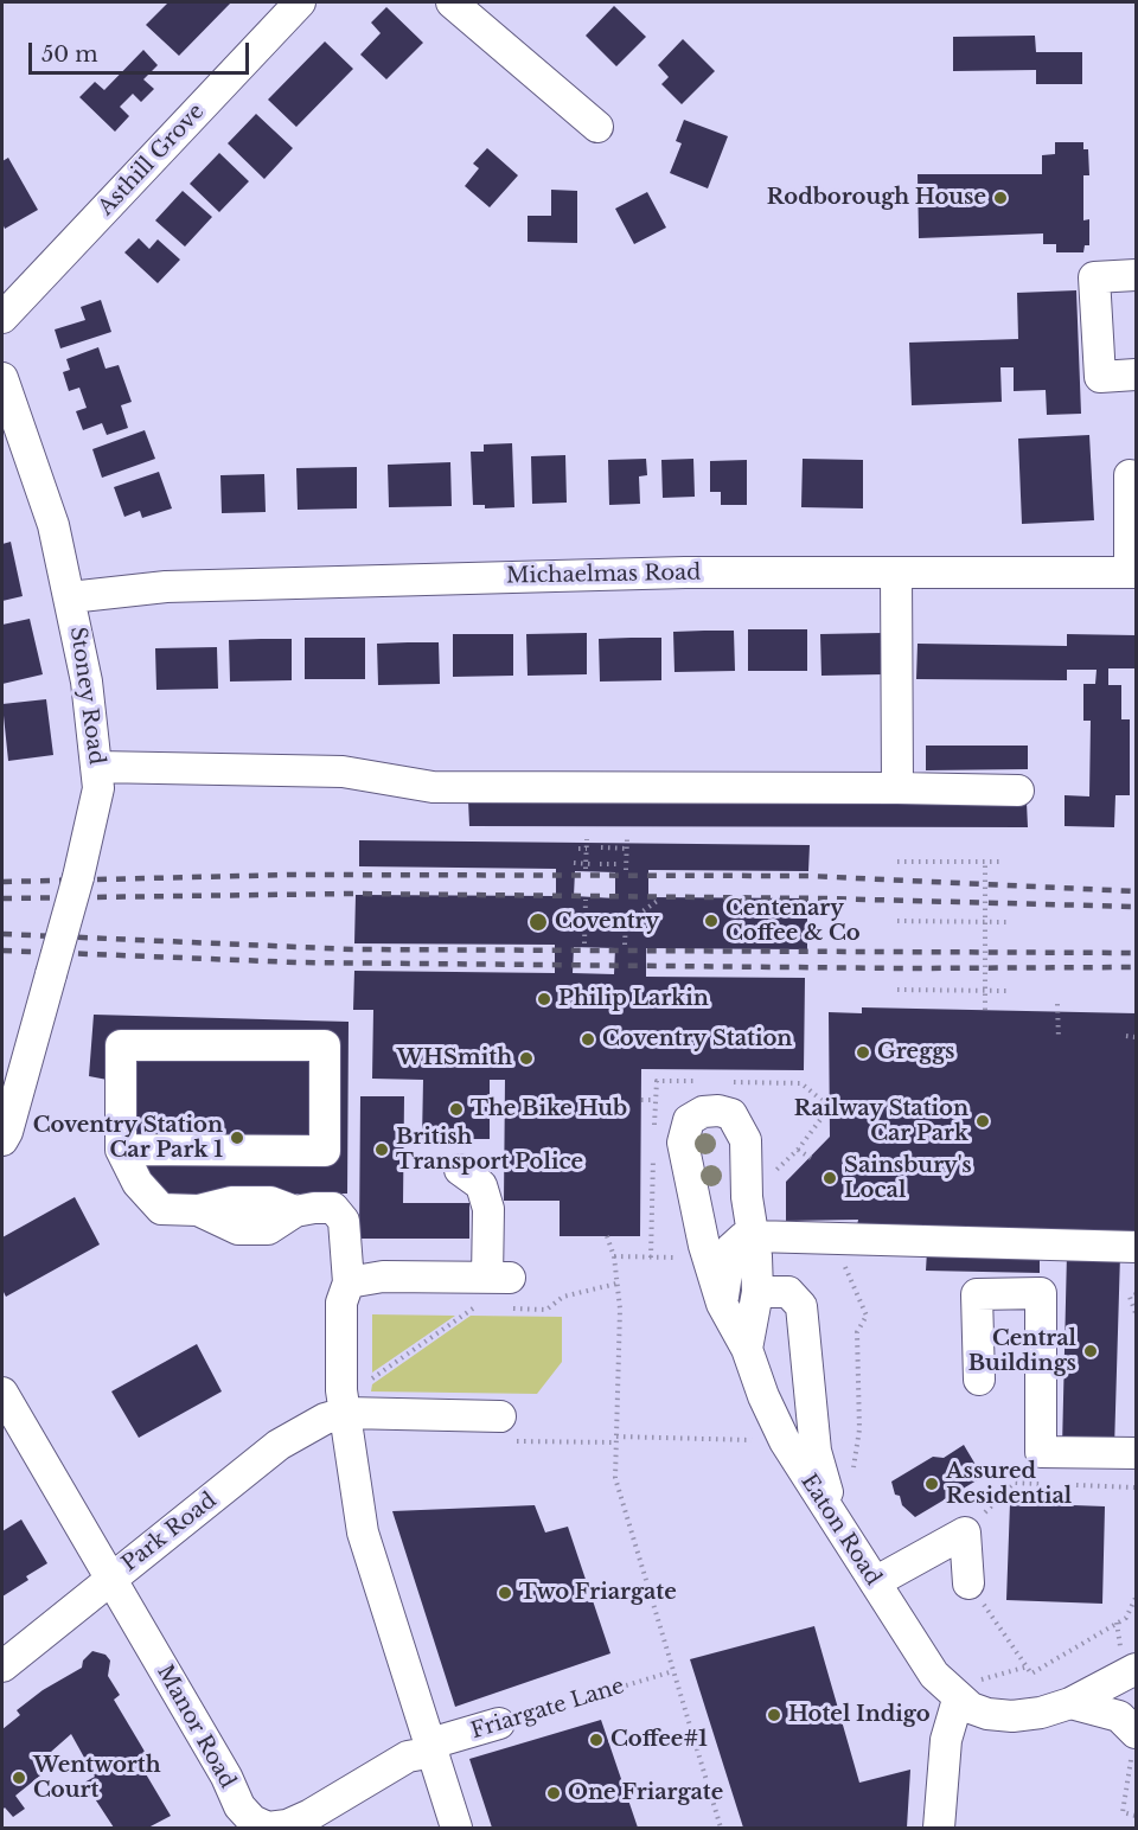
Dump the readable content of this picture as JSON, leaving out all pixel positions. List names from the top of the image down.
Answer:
{
  "streets": {
    "street": [
      "Asthill Grove",
      "Michaelmas Road",
      "Stoney Road",
      "Eaton Road",
      "Park Road",
      "Friargate Lane",
      "Manor Road"
    ]
  },
  "crossings": [
    ["Michaelmas Road", "Stoney Road"],
    ["Park Road", "Manor Road"],
    ["Friargate Lane", "Manor Road"]
  ],
  "places": [
    "Rodborough House",
    "Centenary Coffee & Co",
    "Coventry",
    "Philip Larkin",
    "Coventry Station",
    "Greggs",
    "WHSmith",
    "The Bike Hub",
    "Railway Station Car Park",
    "Coventry Station Car Park 1",
    "British Transport Police",
    "Sainsbury's Local",
    "Central Buildings",
    "Assured Residential",
    "Two Friargate",
    "Hotel Indigo",
    "Coffee#1",
    "Wentworth Court",
    "One Friargate"
  ],
  "scale_bar": "50 m"
}
